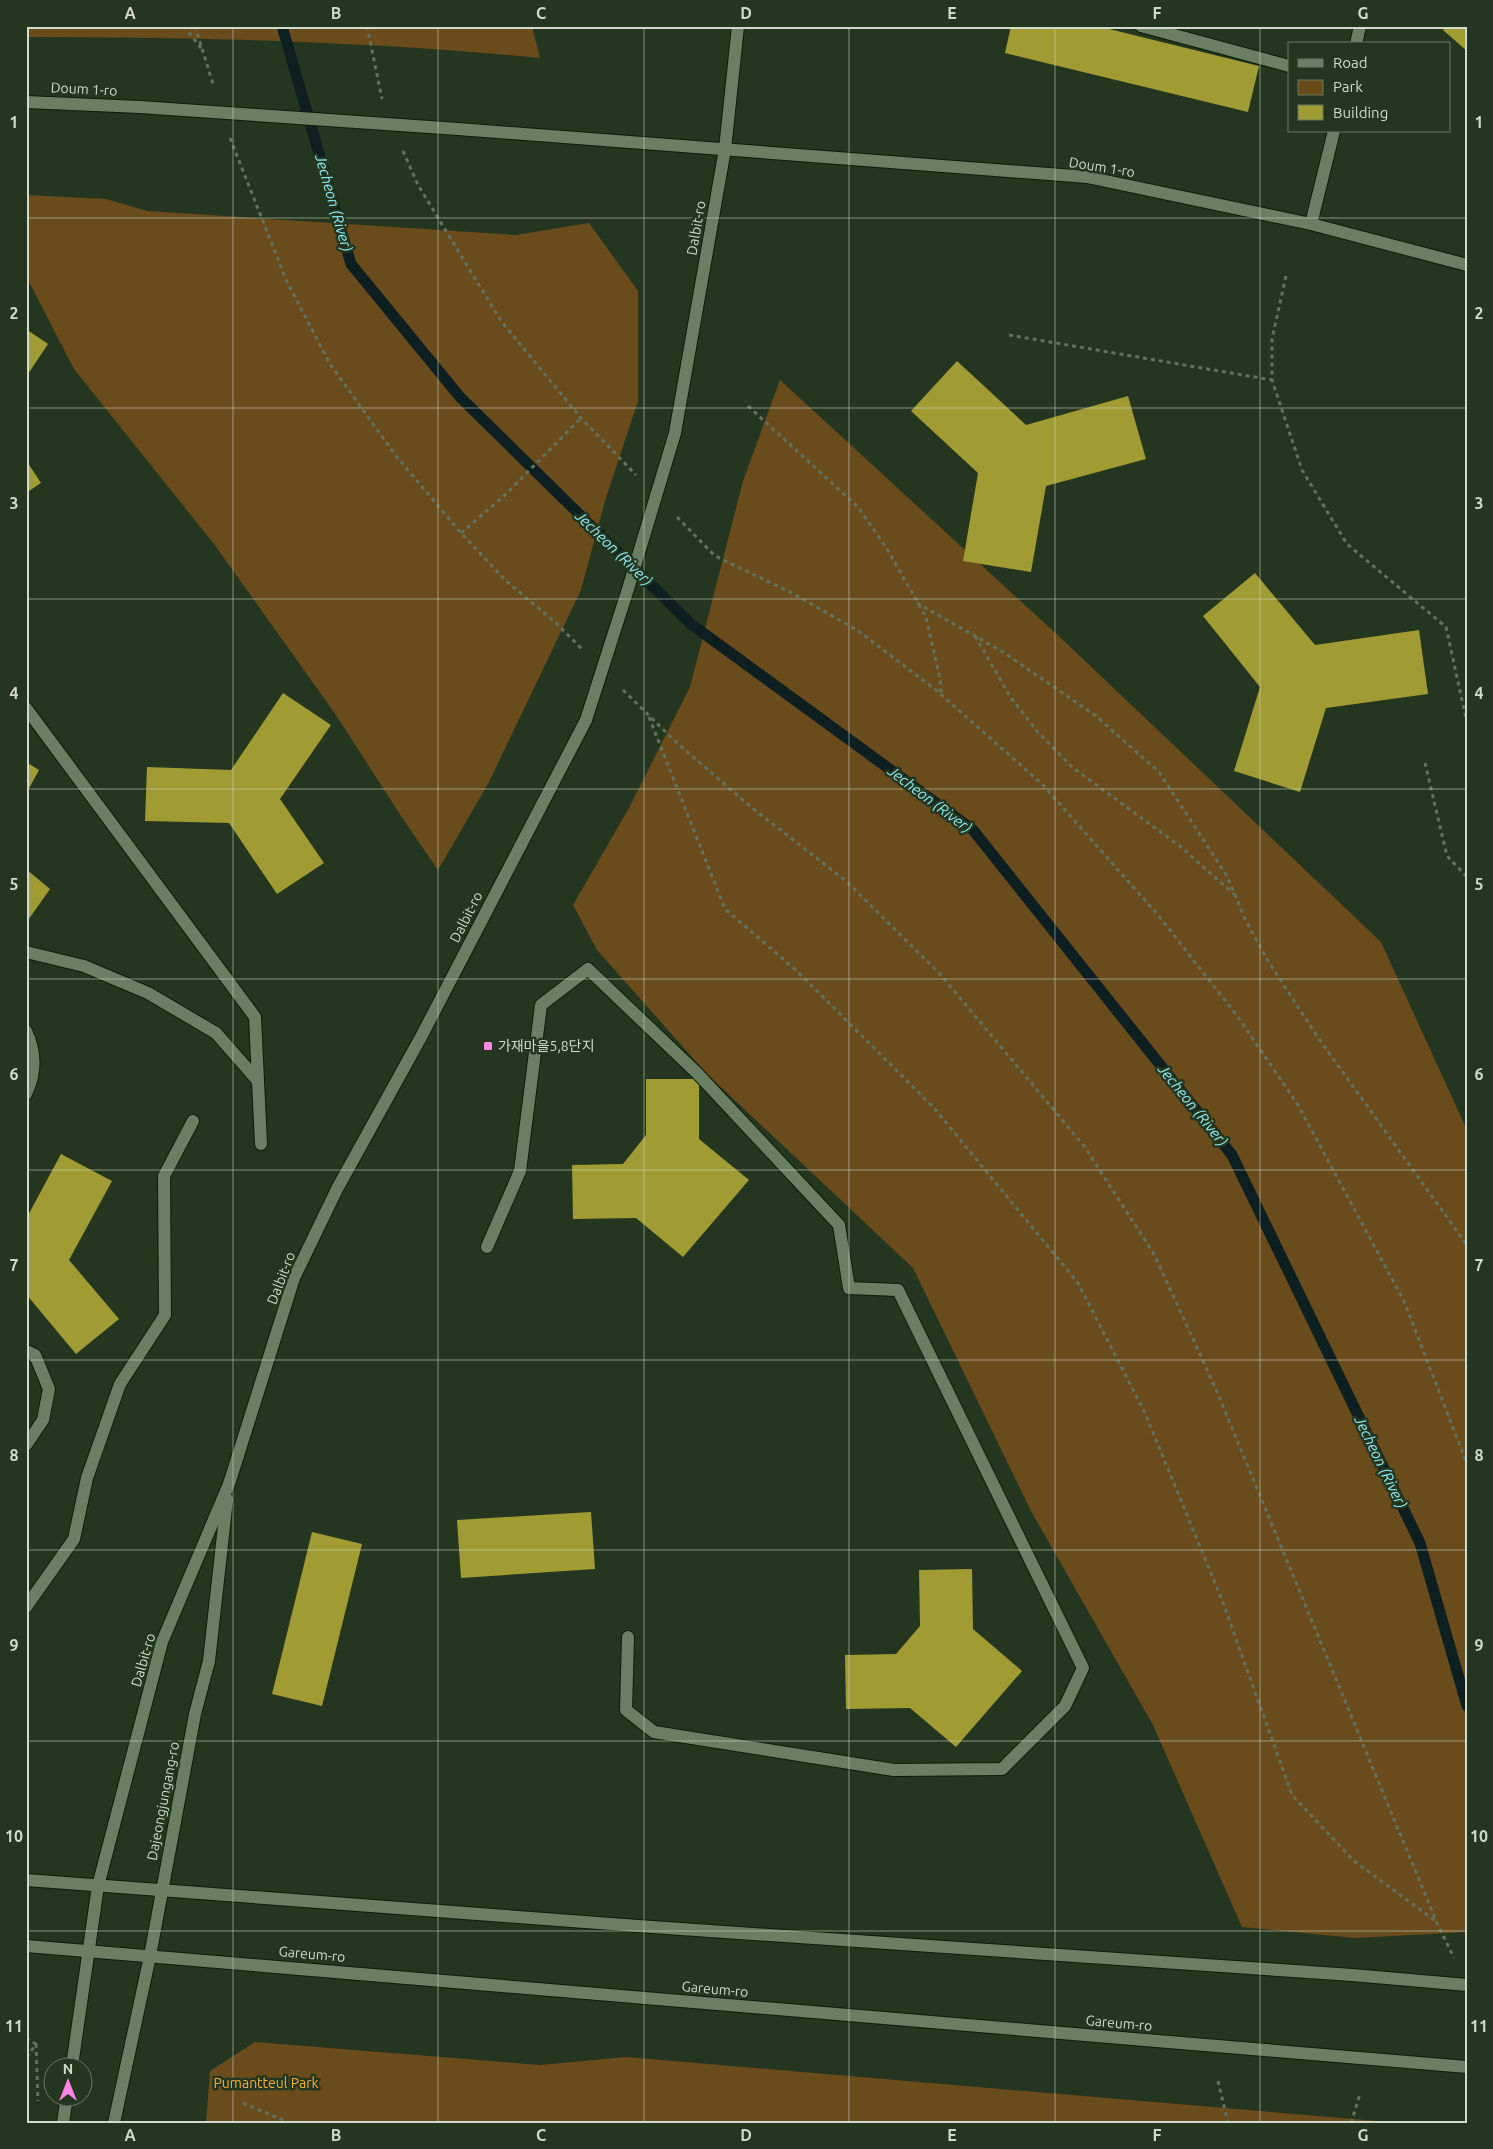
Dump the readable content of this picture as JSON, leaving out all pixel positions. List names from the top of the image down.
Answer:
{
  "streets": {
    "street": [
      "Doum 1-ro",
      "Dalbit-ro",
      "Dajeongjungang-ro",
      "Gareum-ro"
    ]
  },
  "crossings": [
    ["Doum 1-ro", "Dalbit-ro"],
    ["Dalbit-ro", "Dajeongjungang-ro"],
    ["Dajeongjungang-ro", "Gareum-ro"]
  ],
  "water": ["Jecheon (River)"],
  "parks": ["Pumantteul Park"],
  "places": {
    "transit": ["가재마을5,8단지"]
  },
  "legend": ["Road", "Park", "Building"],
  "north": "top",
  "grid": {
    "columns": [
      "A",
      "B",
      "C",
      "D",
      "E",
      "F",
      "G"
    ],
    "rows": [
      "1",
      "2",
      "3",
      "4",
      "5",
      "6",
      "7",
      "8",
      "9",
      "10",
      "11"
    ]
  }
}
